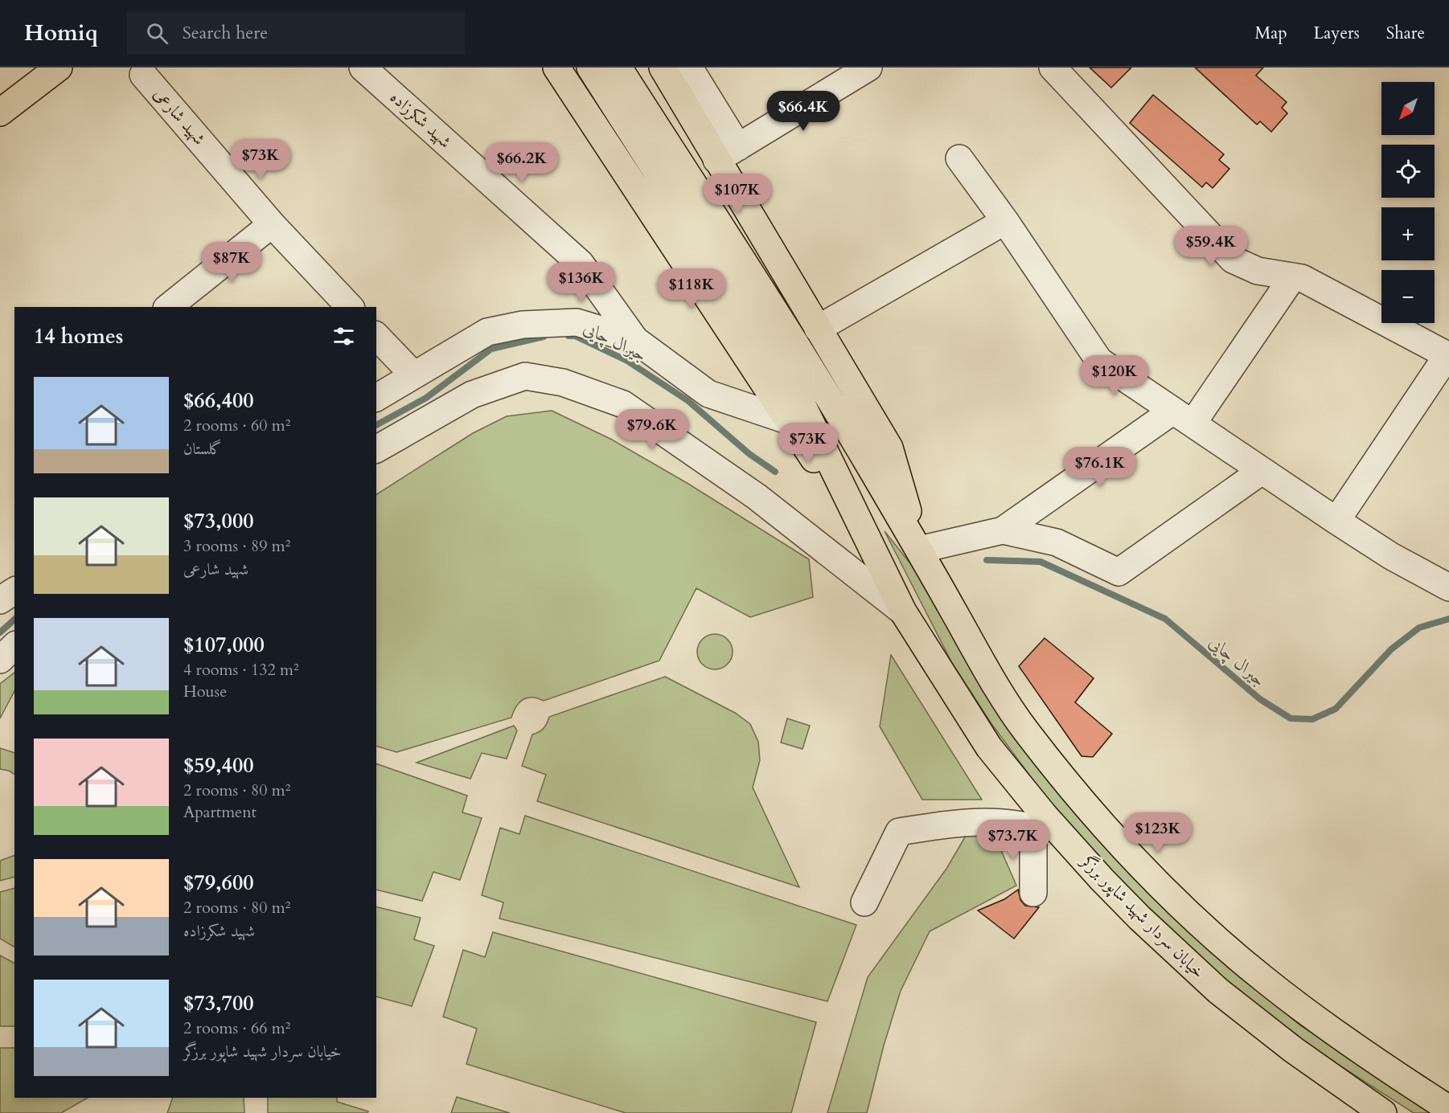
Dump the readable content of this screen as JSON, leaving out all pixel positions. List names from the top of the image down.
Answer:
{
  "streets": {
    "main road": ["خیابان سردار شهید شاپور برزگر"],
    "street": ["شهید شارعی", "شهید شکرزاده"]
  },
  "water": ["جیرال چایی"],
  "north": "bottom left",
  "page": {
    "header": "Homiq",
    "search": "Search here",
    "nav": ["Map", "Layers", "Share"],
    "map_buttons": ["+", "−"],
    "price": [
      "$66.4K",
      "$73K",
      "$66.2K",
      "$107K",
      "$59.4K",
      "$87K",
      "$136K",
      "$118K",
      "$120K",
      "$79.6K",
      "$73K",
      "$76.1K",
      "$123K",
      "$73.7K"
    ],
    "heading": "14 homes",
    "list": [
      {
        "name": "$66,400",
        "note": "2 rooms · 60 m² · گلستان"
      },
      {
        "name": "$73,000",
        "note": "3 rooms · 89 m² · شهید شارعی"
      },
      {
        "name": "$107,000",
        "note": "4 rooms · 132 m² · House"
      },
      {
        "name": "$59,400",
        "note": "2 rooms · 80 m² · Apartment"
      },
      {
        "name": "$79,600",
        "note": "2 rooms · 80 m² · شهید شکرزاده"
      },
      {
        "name": "$73,700",
        "note": "2 rooms · 66 m² · خیابان سردار شهید شاپور برزگر"
      }
    ]
  }
}
